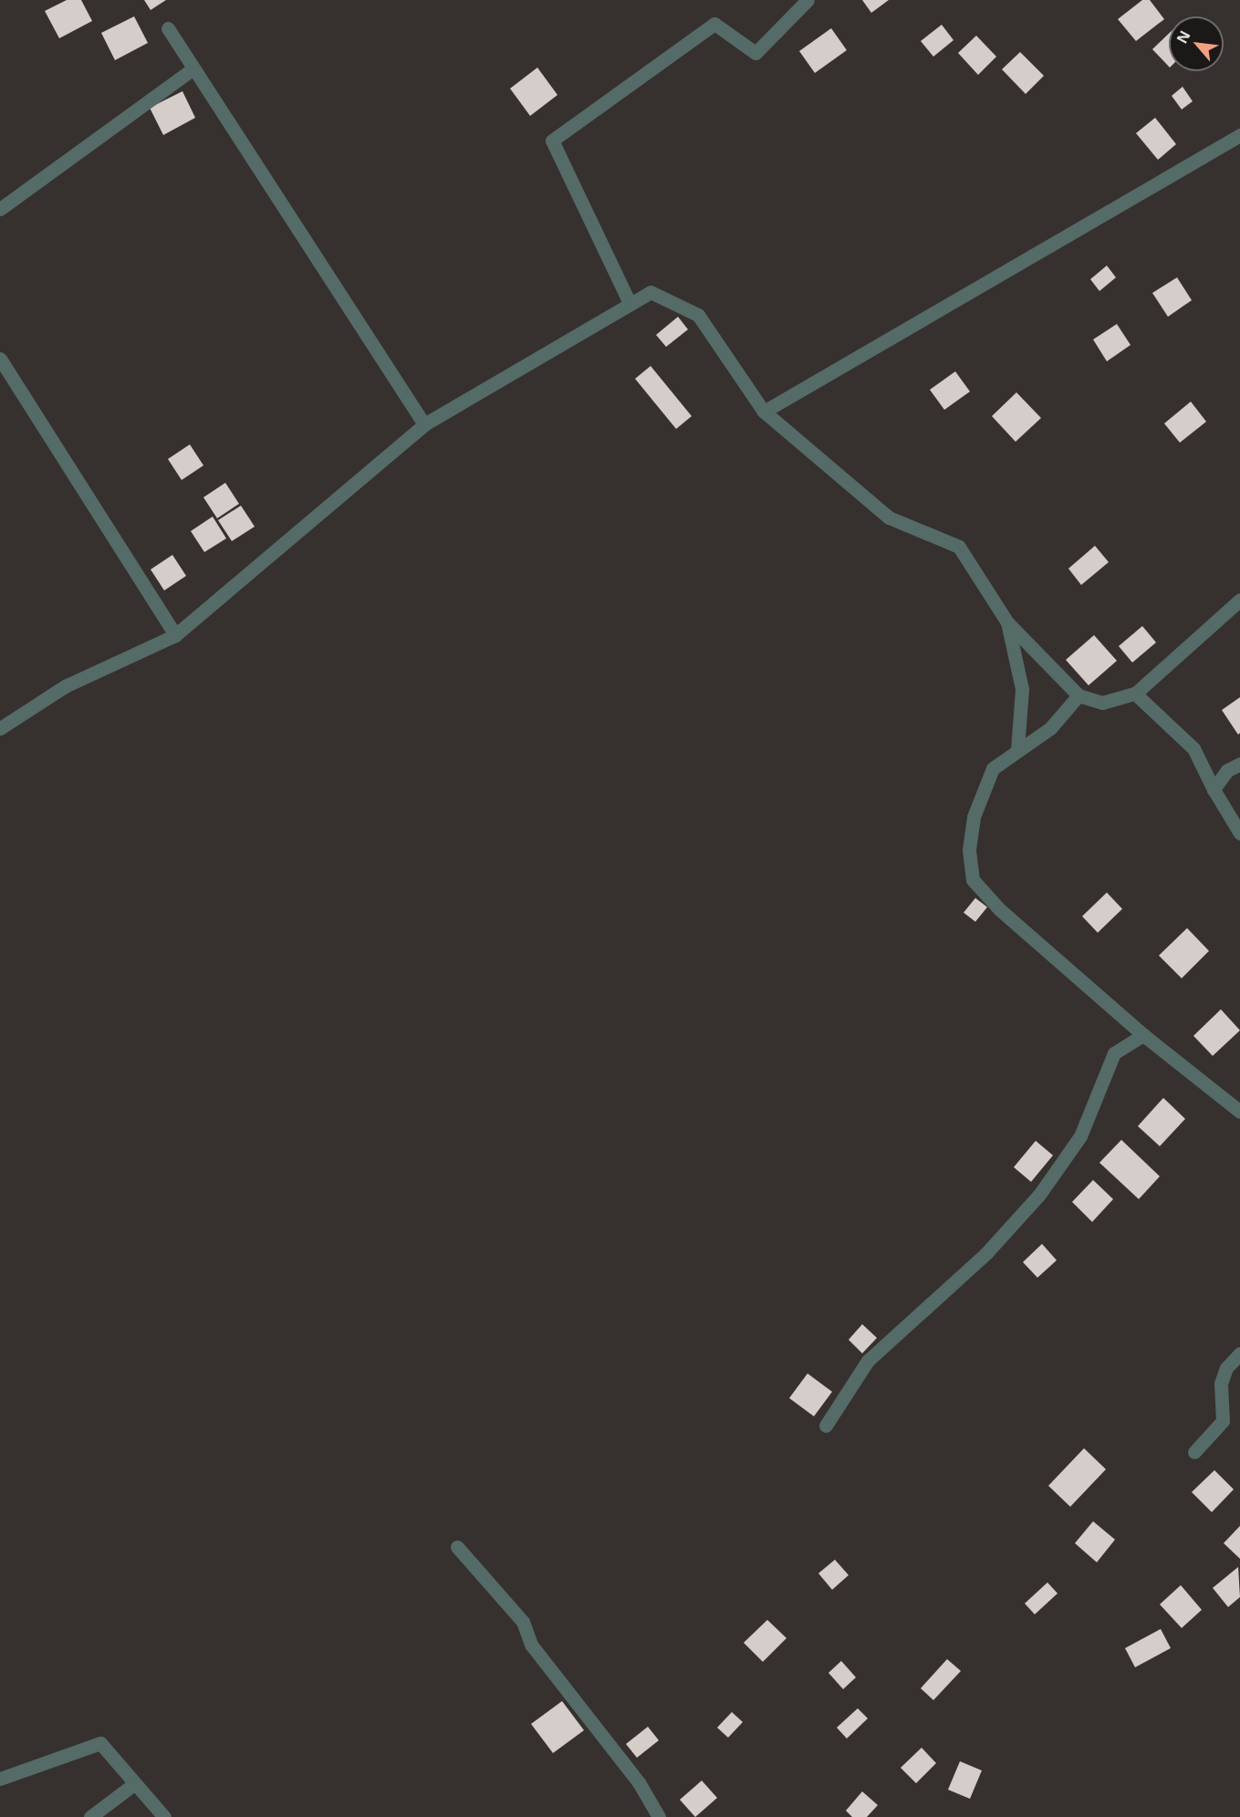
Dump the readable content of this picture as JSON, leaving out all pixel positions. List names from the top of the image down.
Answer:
{
  "north": "top left"
}
